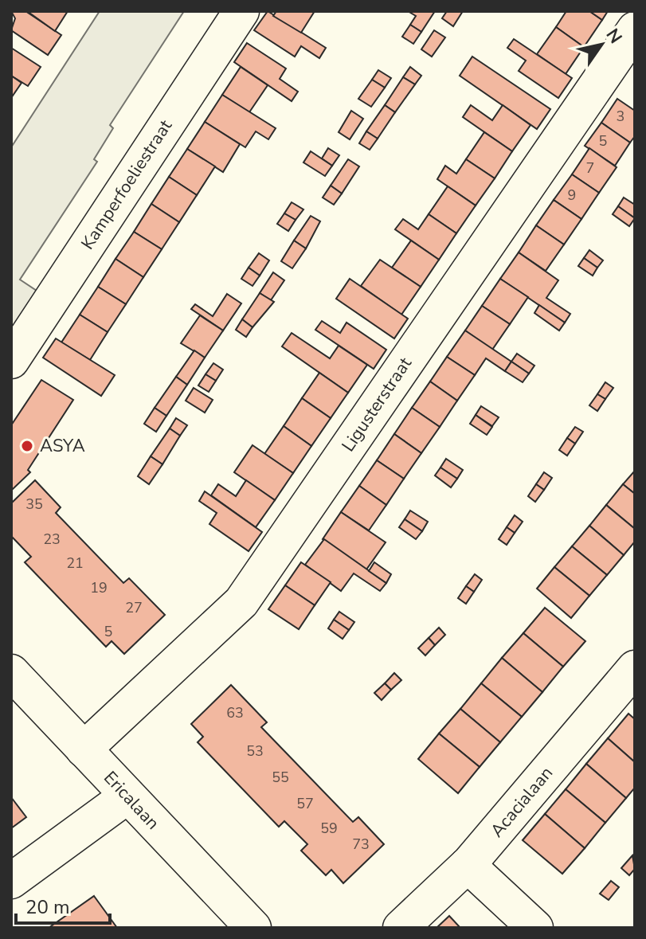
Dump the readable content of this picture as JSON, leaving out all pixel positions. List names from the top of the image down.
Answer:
{
  "streets": {
    "street": [
      "Kamperfoeliestraat",
      "Ligusterstraat",
      "Ericalaan",
      "Acacialaan"
    ]
  },
  "crossings": [
    ["Ligusterstraat", "Ericalaan"]
  ],
  "places": ["ASYA"],
  "house_numbers": [
    "3",
    "5",
    "7",
    "9",
    "35",
    "23",
    "21",
    "19",
    "27",
    "5",
    "63",
    "53",
    "55",
    "57",
    "59",
    "73"
  ],
  "scale_bar": "20 m",
  "north": "top right"
}
